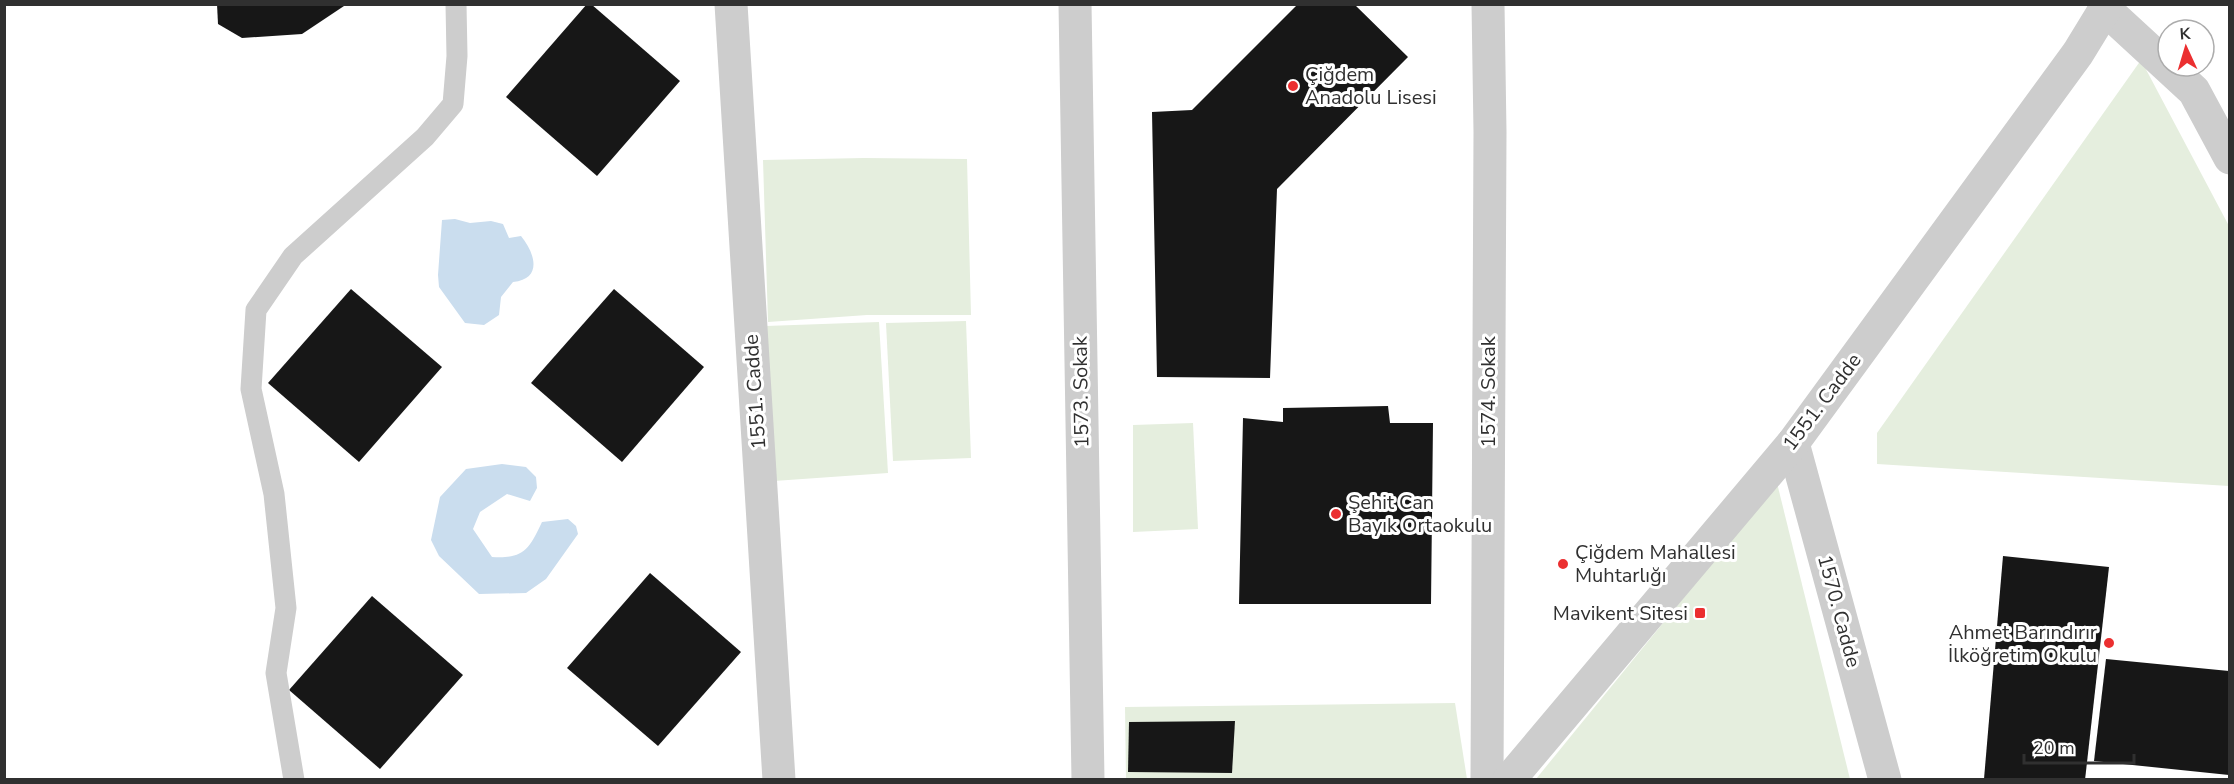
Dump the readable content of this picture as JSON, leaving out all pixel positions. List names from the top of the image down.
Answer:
{
  "streets": {
    "street": [
      "1551. Cadde",
      "1573. Sokak",
      "1574. Sokak",
      "1570. Cadde"
    ]
  },
  "crossings": [
    ["1551. Cadde", "1570. Cadde"]
  ],
  "places": {
    "other": [
      "Çiğdem Anadolu Lisesi",
      "Şehit Can Bayık Ortaokulu",
      "Çiğdem Mahallesi Muhtarlığı",
      "Ahmet Barındırır İlköğretim Okulu"
    ],
    "transit": ["Mavikent Sitesi"]
  },
  "scale_bar": "20 m",
  "north": "top"
}
